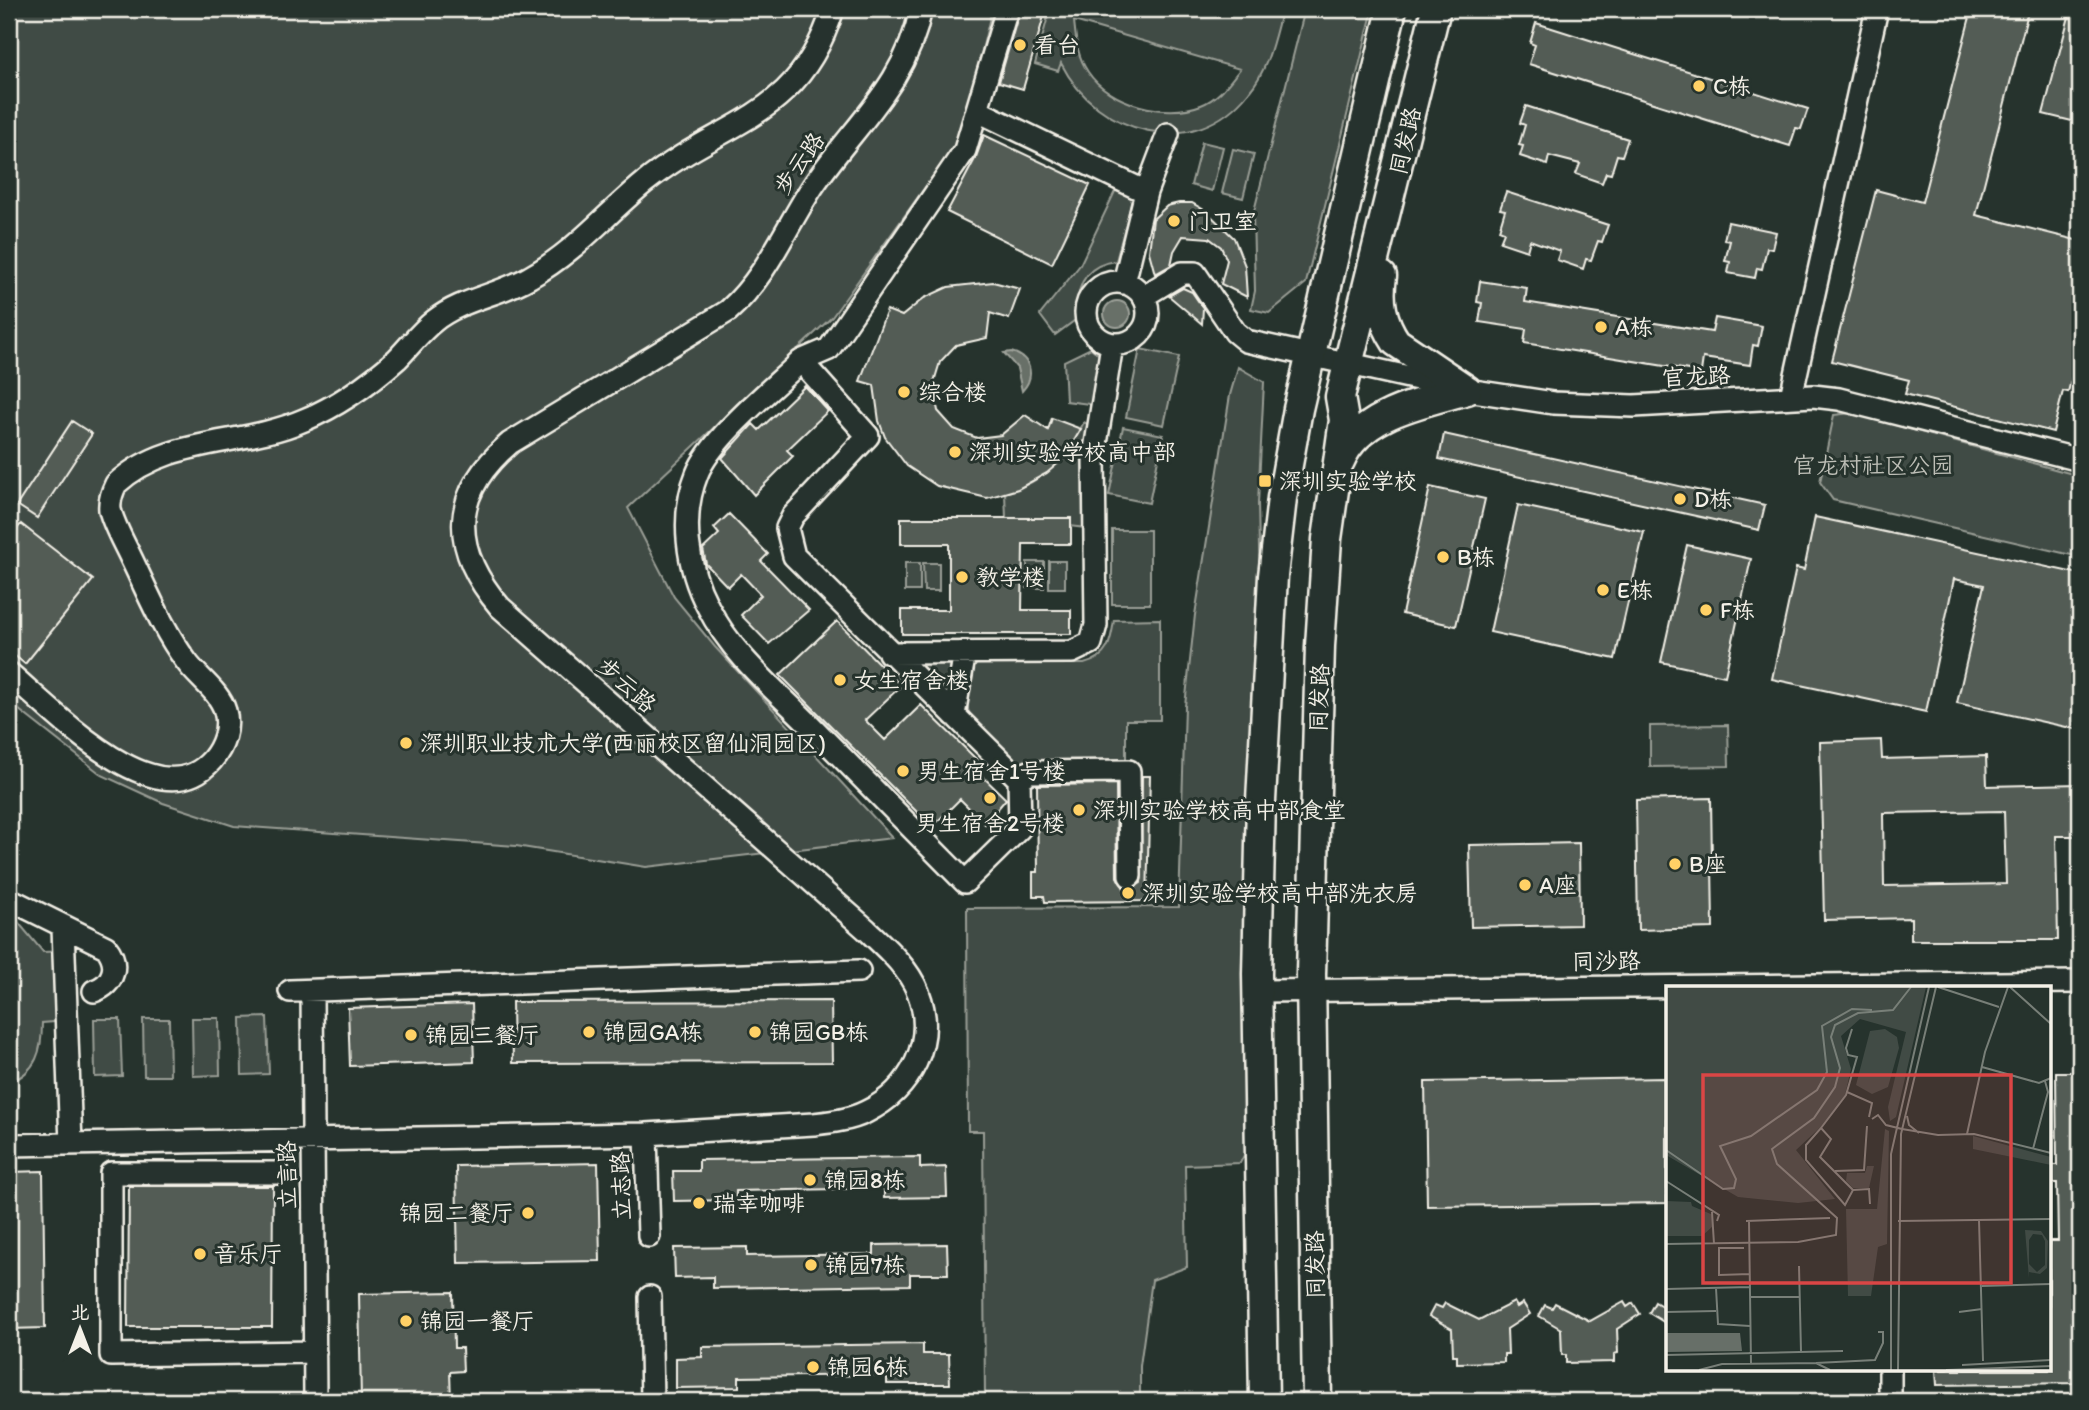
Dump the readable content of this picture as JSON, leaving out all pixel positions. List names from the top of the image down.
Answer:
{
  "streets": {
    "main road": ["同发路"],
    "street": [
      "步云路",
      "官龙路",
      "同沙路",
      "立言路",
      "立志路"
    ]
  },
  "crossings": [
    ["同发路", "官龙路"],
    ["同发路", "同沙路"],
    ["步云路", "立言路"],
    ["步云路", "立志路"]
  ],
  "parks": ["官龙村社区公园"],
  "places": {
    "other": [
      "看台",
      "C栋",
      "门卫室",
      "A栋",
      "综合楼",
      "深圳实验学校高中部",
      "D栋",
      "B栋",
      "教学楼",
      "E栋",
      "F栋",
      "女生宿舍楼",
      "深圳职业技术大学(西丽校区留仙洞园区)",
      "男生宿舍1号楼",
      "男生宿舍2号楼",
      "深圳实验学校高中部食堂",
      "B座",
      "A座",
      "深圳实验学校高中部洗衣房",
      "锦园GA栋",
      "锦园GB栋",
      "锦园三餐厅",
      "锦园8栋",
      "瑞幸咖啡",
      "锦园二餐厅",
      "音乐厅",
      "锦园7栋",
      "锦园一餐厅",
      "锦园6栋"
    ],
    "transit": ["深圳实验学校"]
  },
  "north": "top"
}
